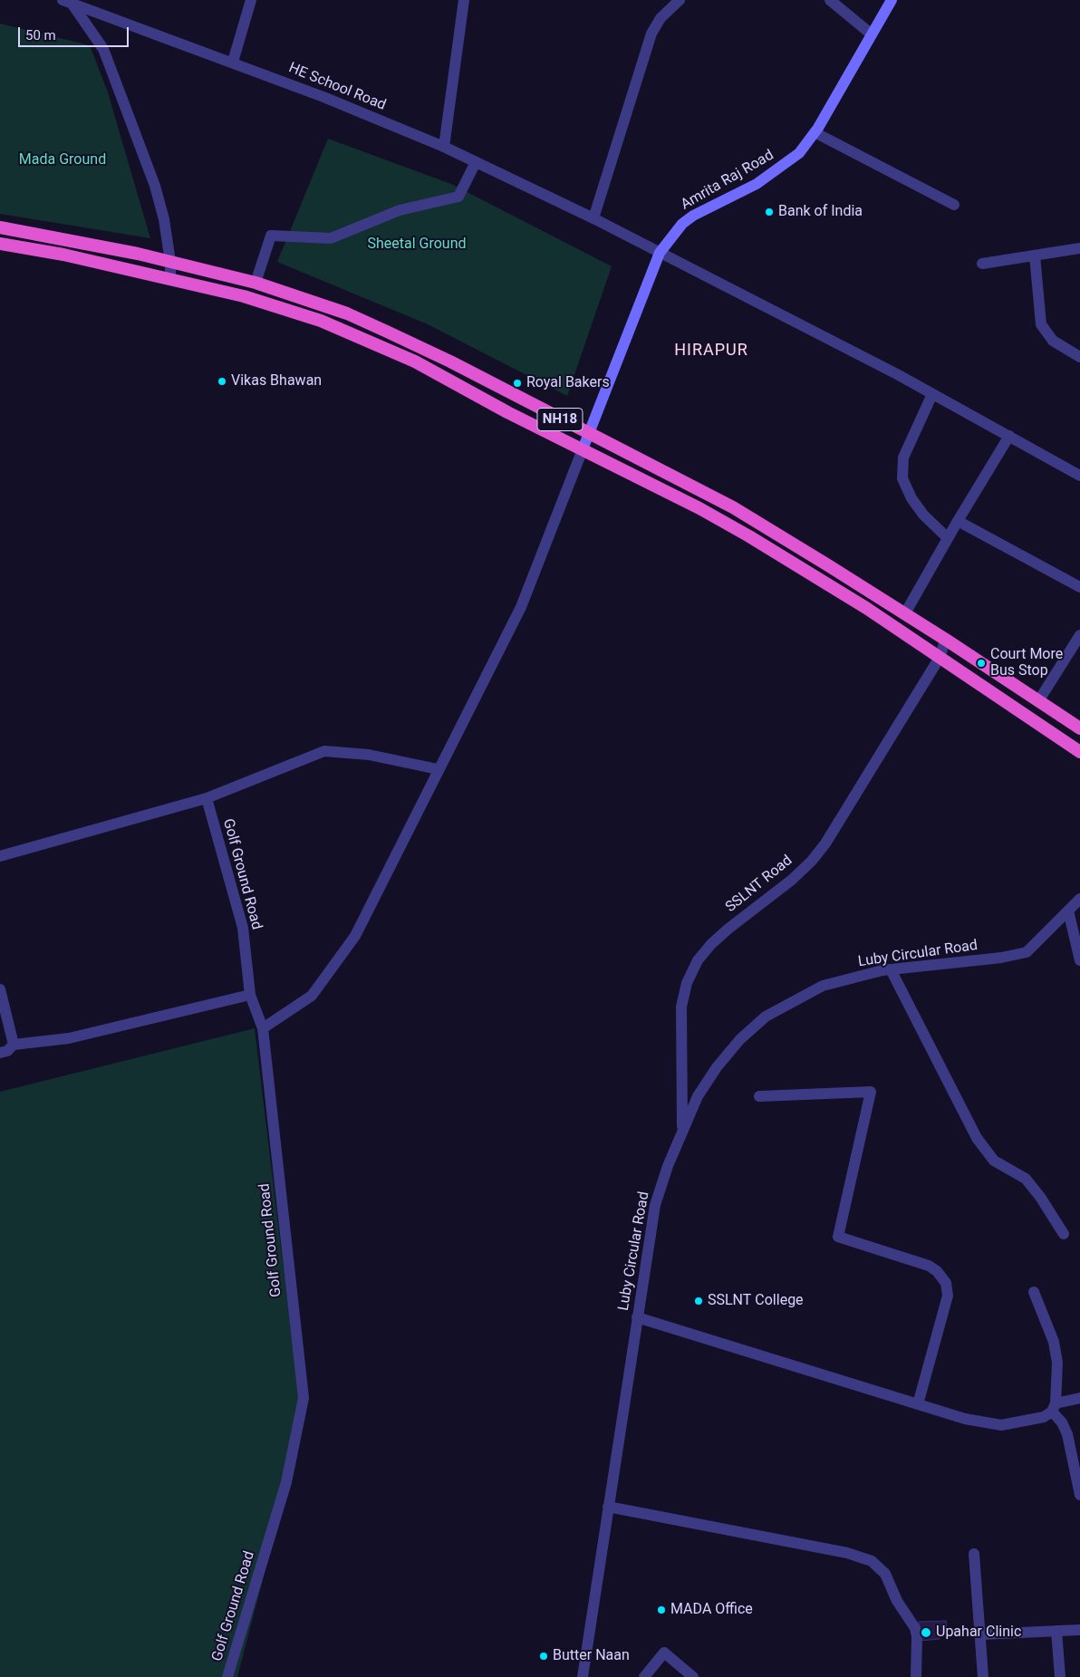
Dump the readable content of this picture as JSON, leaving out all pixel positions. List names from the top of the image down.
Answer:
{
  "streets": {
    "highway": ["NH18"],
    "main road": ["Amrita Raj Road"],
    "street": [
      "HE School Road",
      "Golf Ground Road",
      "SSLNT Road",
      "Luby Circular Road"
    ]
  },
  "crossings": [
    ["HE School Road", "Amrita Raj Road"],
    ["Amrita Raj Road", "NH18"],
    ["NH18", "SSLNT Road"],
    ["SSLNT Road", "Luby Circular Road"]
  ],
  "districts": ["HIRAPUR"],
  "parks": ["Mada Ground", "Sheetal Ground"],
  "places": [
    "Bank of India",
    "Vikas Bhawan",
    "Royal Bakers",
    "Court More Bus Stop",
    "SSLNT College",
    "MADA Office",
    "Upahar Clinic",
    "Butter Naan"
  ],
  "scale_bar": "50 m"
}
